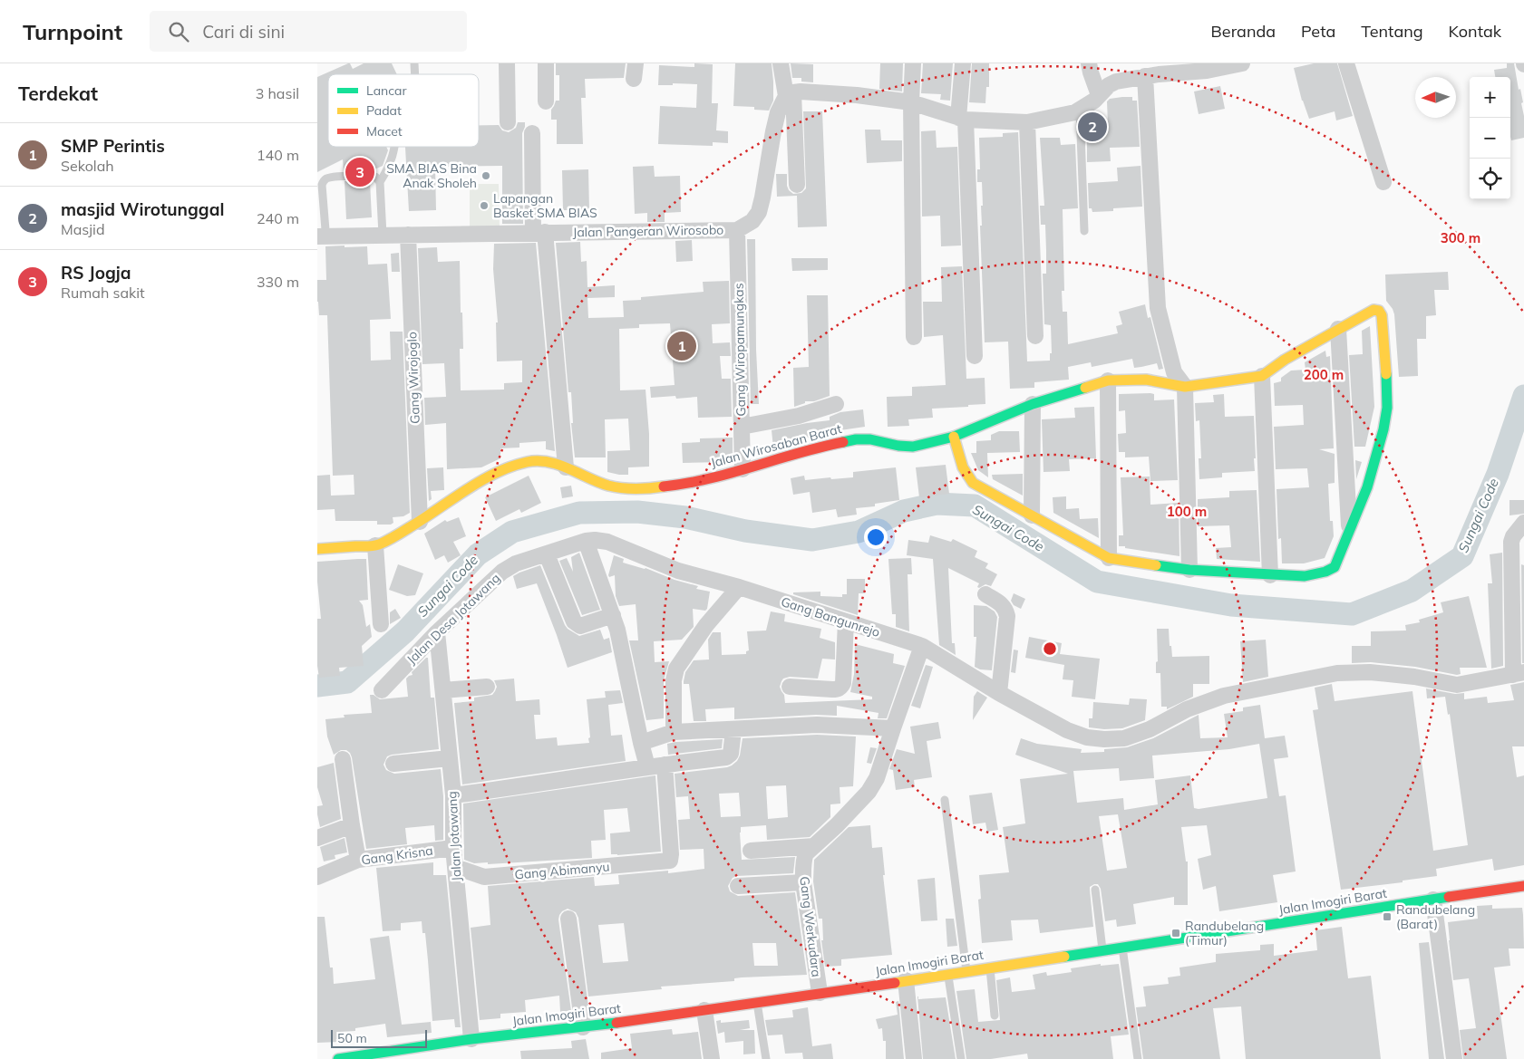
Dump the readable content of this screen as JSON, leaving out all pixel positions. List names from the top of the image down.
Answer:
{
  "streets": {
    "street": [
      "Jalan Pangeran Wirosobo",
      "Gang Wiropamungkas",
      "Gang Wirojoglo",
      "Jalan Wirosaban Barat",
      "Gang Bangunrejo",
      "Jalan Desa Jotawang",
      "Jalan Jotawang",
      "Gang Krisna",
      "Gang Abimanyu",
      "Jalan Imogiri Barat",
      "Gang Werkudara"
    ]
  },
  "crossings": [
    ["Jalan Pangeran Wirosobo", "Gang Wiropamungkas"],
    ["Jalan Pangeran Wirosobo", "Gang Wirojoglo"],
    ["Gang Wiropamungkas", "Jalan Wirosaban Barat"],
    ["Gang Wirojoglo", "Jalan Wirosaban Barat"],
    ["Gang Bangunrejo", "Jalan Desa Jotawang"],
    ["Gang Bangunrejo", "Gang Werkudara"],
    ["Jalan Desa Jotawang", "Jalan Jotawang"],
    ["Jalan Jotawang", "Gang Krisna"],
    ["Jalan Jotawang", "Gang Abimanyu"],
    ["Jalan Jotawang", "Jalan Imogiri Barat"],
    ["Jalan Imogiri Barat", "Gang Werkudara"]
  ],
  "water": ["Sungai Code"],
  "places": {
    "other": ["SMA BIAS Bina Anak Sholeh", "Lapangan Basket SMA BIAS"],
    "transit": ["Randubelang (Barat)", "Randubelang (Timur)"]
  },
  "legend": ["Lancar", "Padat", "Macet"],
  "scale_bar": "50 m",
  "north": "left",
  "page": {
    "header": "Turnpoint",
    "search": "Cari di sini",
    "nav": [
      "Beranda",
      "Peta",
      "Tentang",
      "Kontak"
    ],
    "heading": ["Terdekat", "3 hasil"],
    "map_buttons": ["+", "−"],
    "pins": ["2", "3", "1"],
    "list": [
      {
        "mark": "1",
        "name": "SMP Perintis",
        "note": "Sekolah",
        "value": "140 m"
      },
      {
        "mark": "2",
        "name": "masjid Wirotunggal",
        "note": "Masjid",
        "value": "240 m"
      },
      {
        "mark": "3",
        "name": "RS Jogja",
        "note": "Rumah sakit",
        "value": "330 m"
      }
    ],
    "scale": "50 m"
  },
  "rings": ["300 m", "200 m", "100 m"]
}
